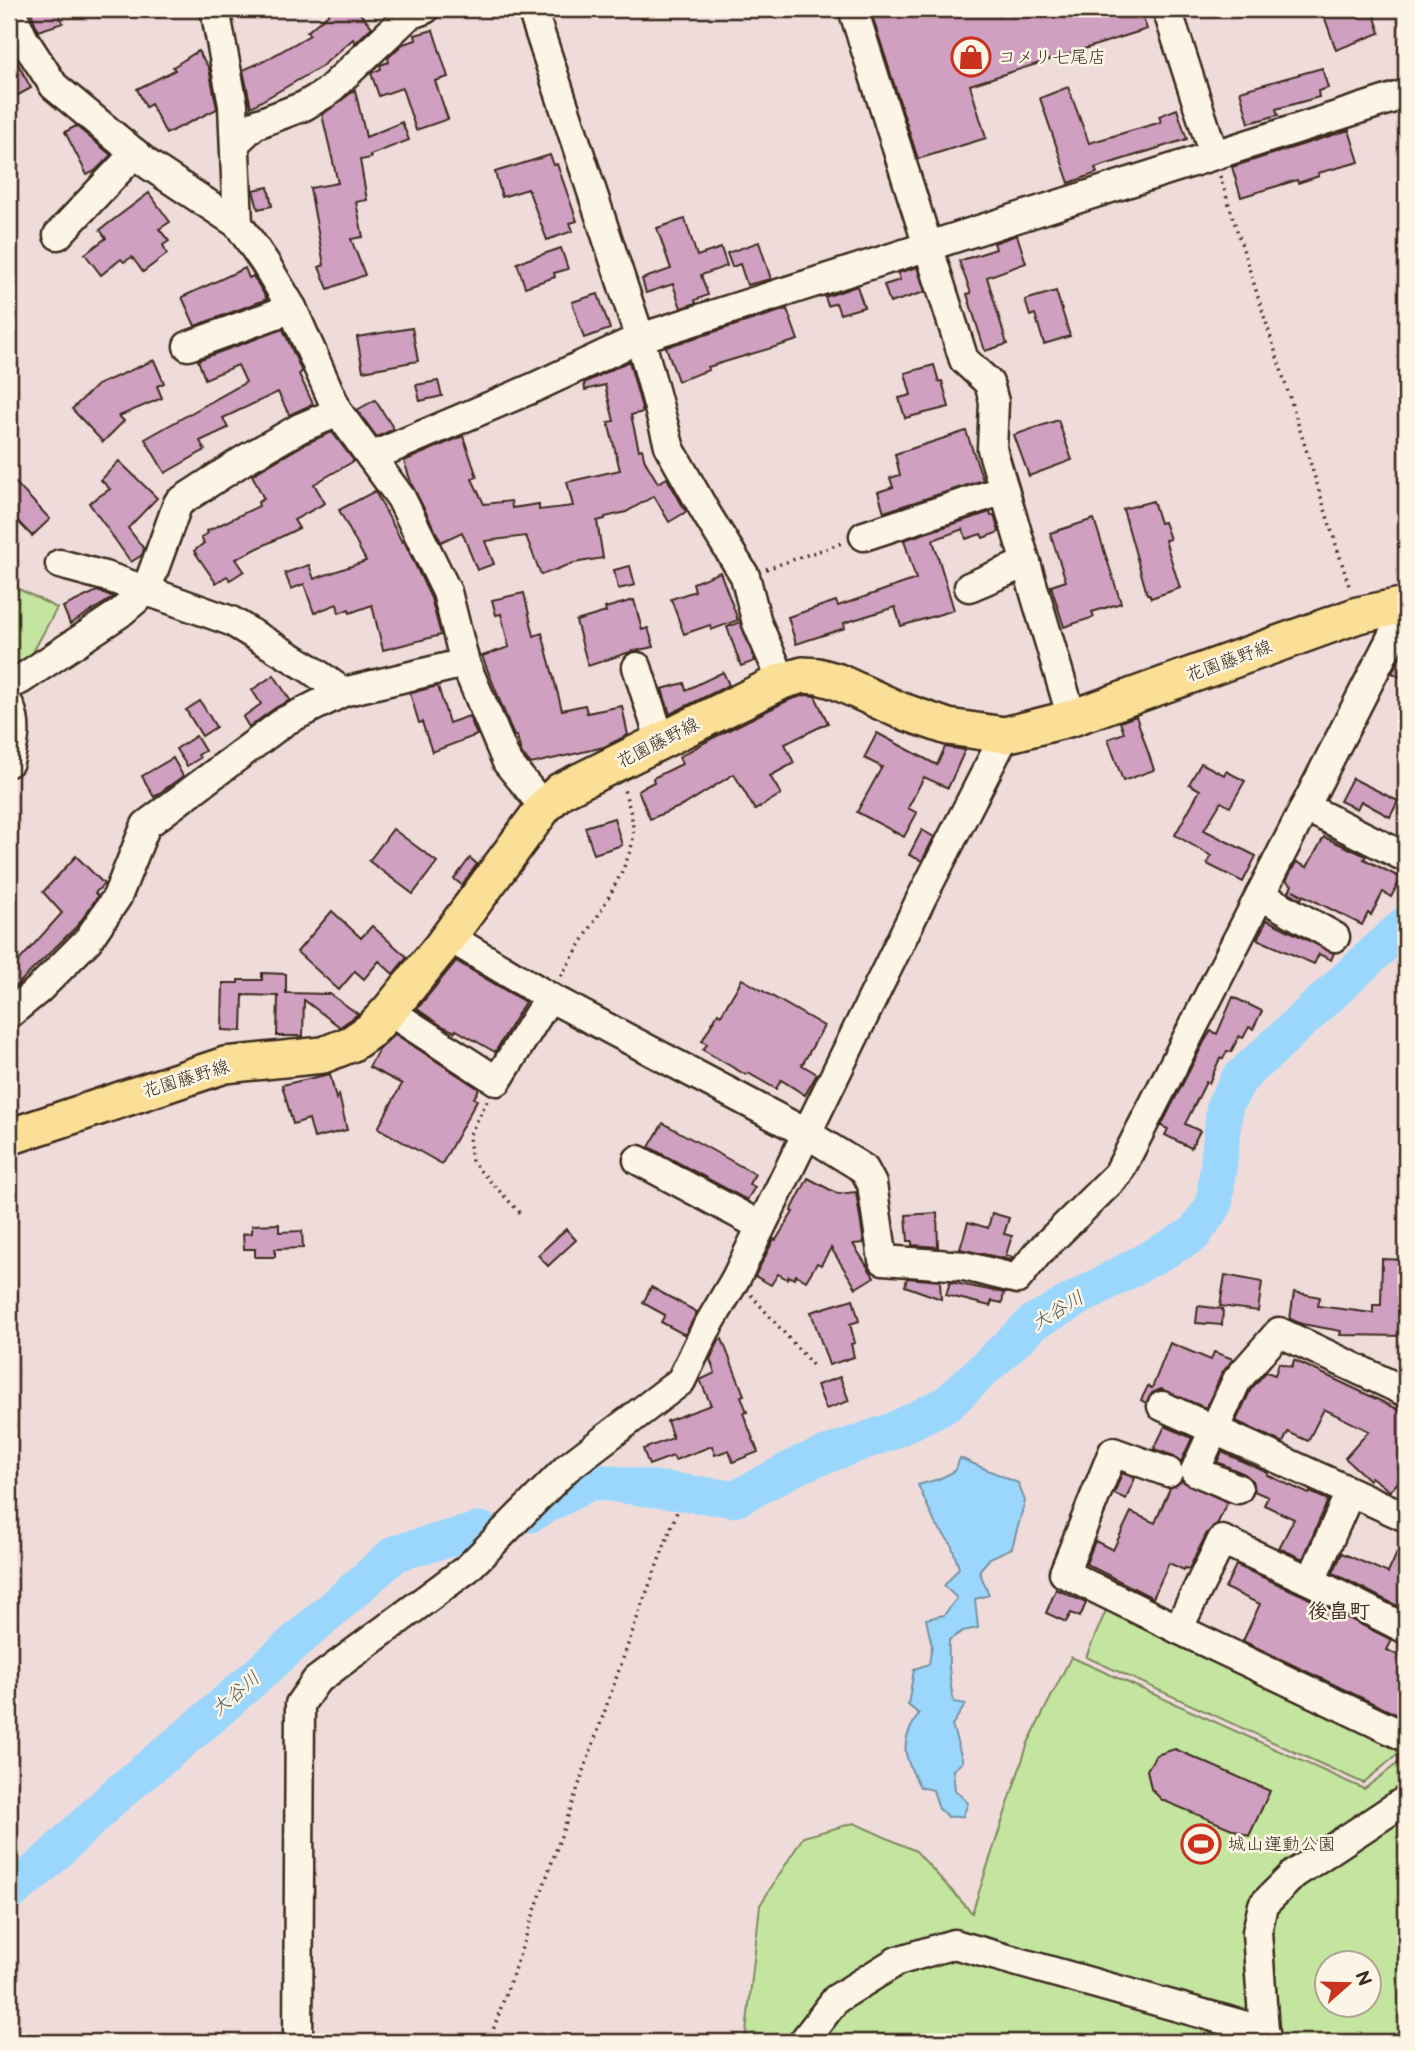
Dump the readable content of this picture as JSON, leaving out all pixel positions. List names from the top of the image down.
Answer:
{
  "streets": {
    "main road": ["花園藤野線"]
  },
  "districts": ["後畠町"],
  "water": ["大谷川"],
  "places": {
    "shop": ["コメリ七尾店"],
    "sports": ["城山運動公園"]
  },
  "north": "right"
}
